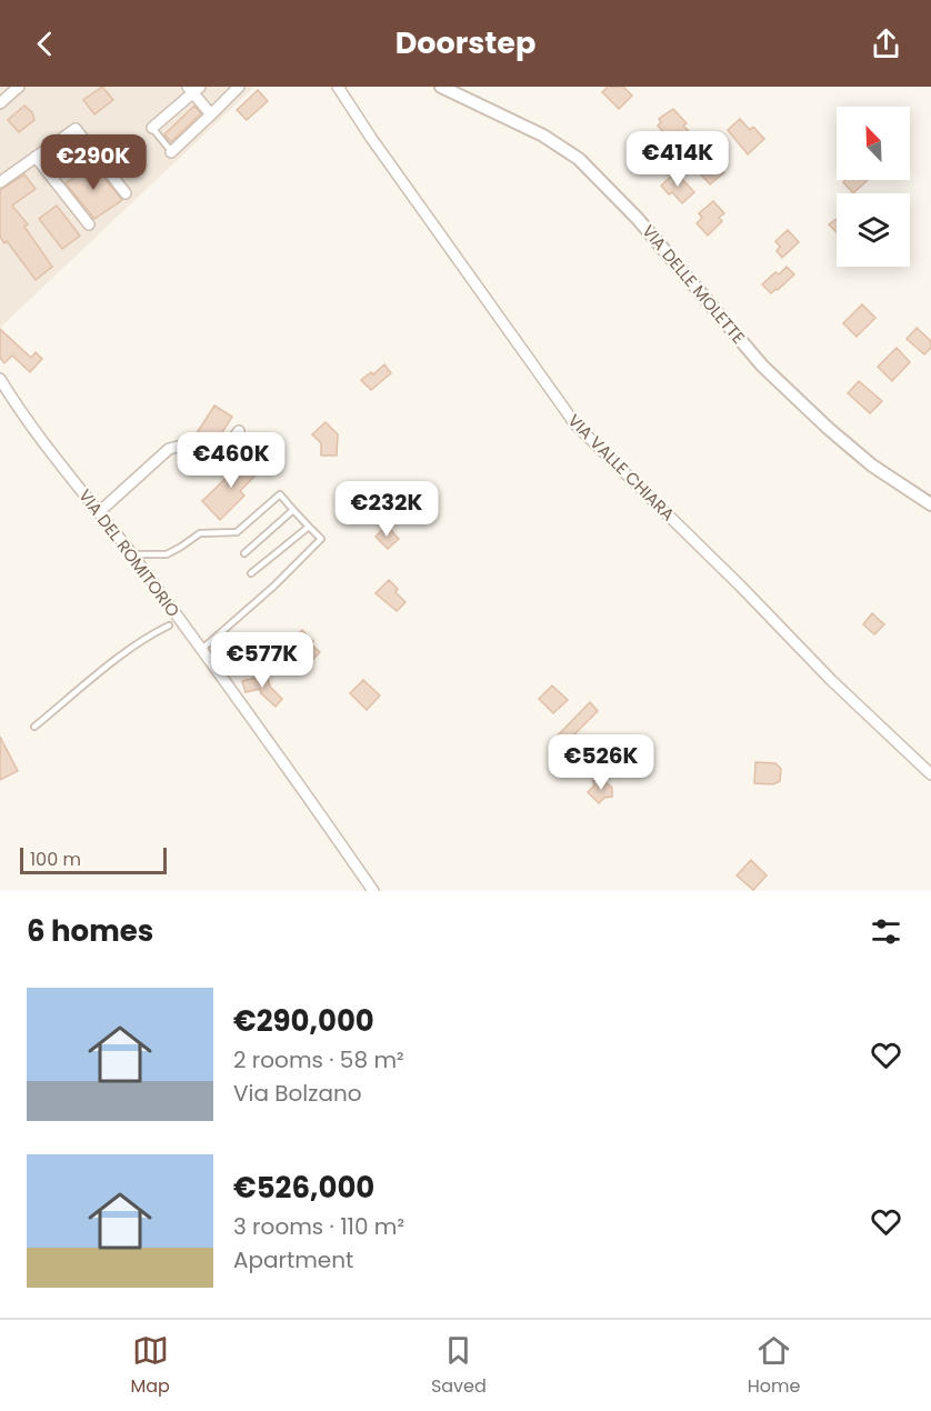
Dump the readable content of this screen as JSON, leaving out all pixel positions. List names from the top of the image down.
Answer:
{
  "streets": {
    "street": ["VIA DELLE MOLETTE", "VIA VALLE CHIARA", "VIA DEL ROMITORIO"]
  },
  "scale_bar": "100 m",
  "north": "top left",
  "page": {
    "header": "Doorstep",
    "price": [
      "€414K",
      "€290K",
      "€460K",
      "€232K",
      "€577K",
      "€526K"
    ],
    "scale": "100 m",
    "heading": "6 homes",
    "list": [
      {
        "name": "€290,000",
        "note": "2 rooms · 58 m² · Via Bolzano"
      },
      {
        "name": "€526,000",
        "note": "3 rooms · 110 m² · Apartment"
      }
    ],
    "tabs": ["Map", "Saved", "Home"]
  }
}
